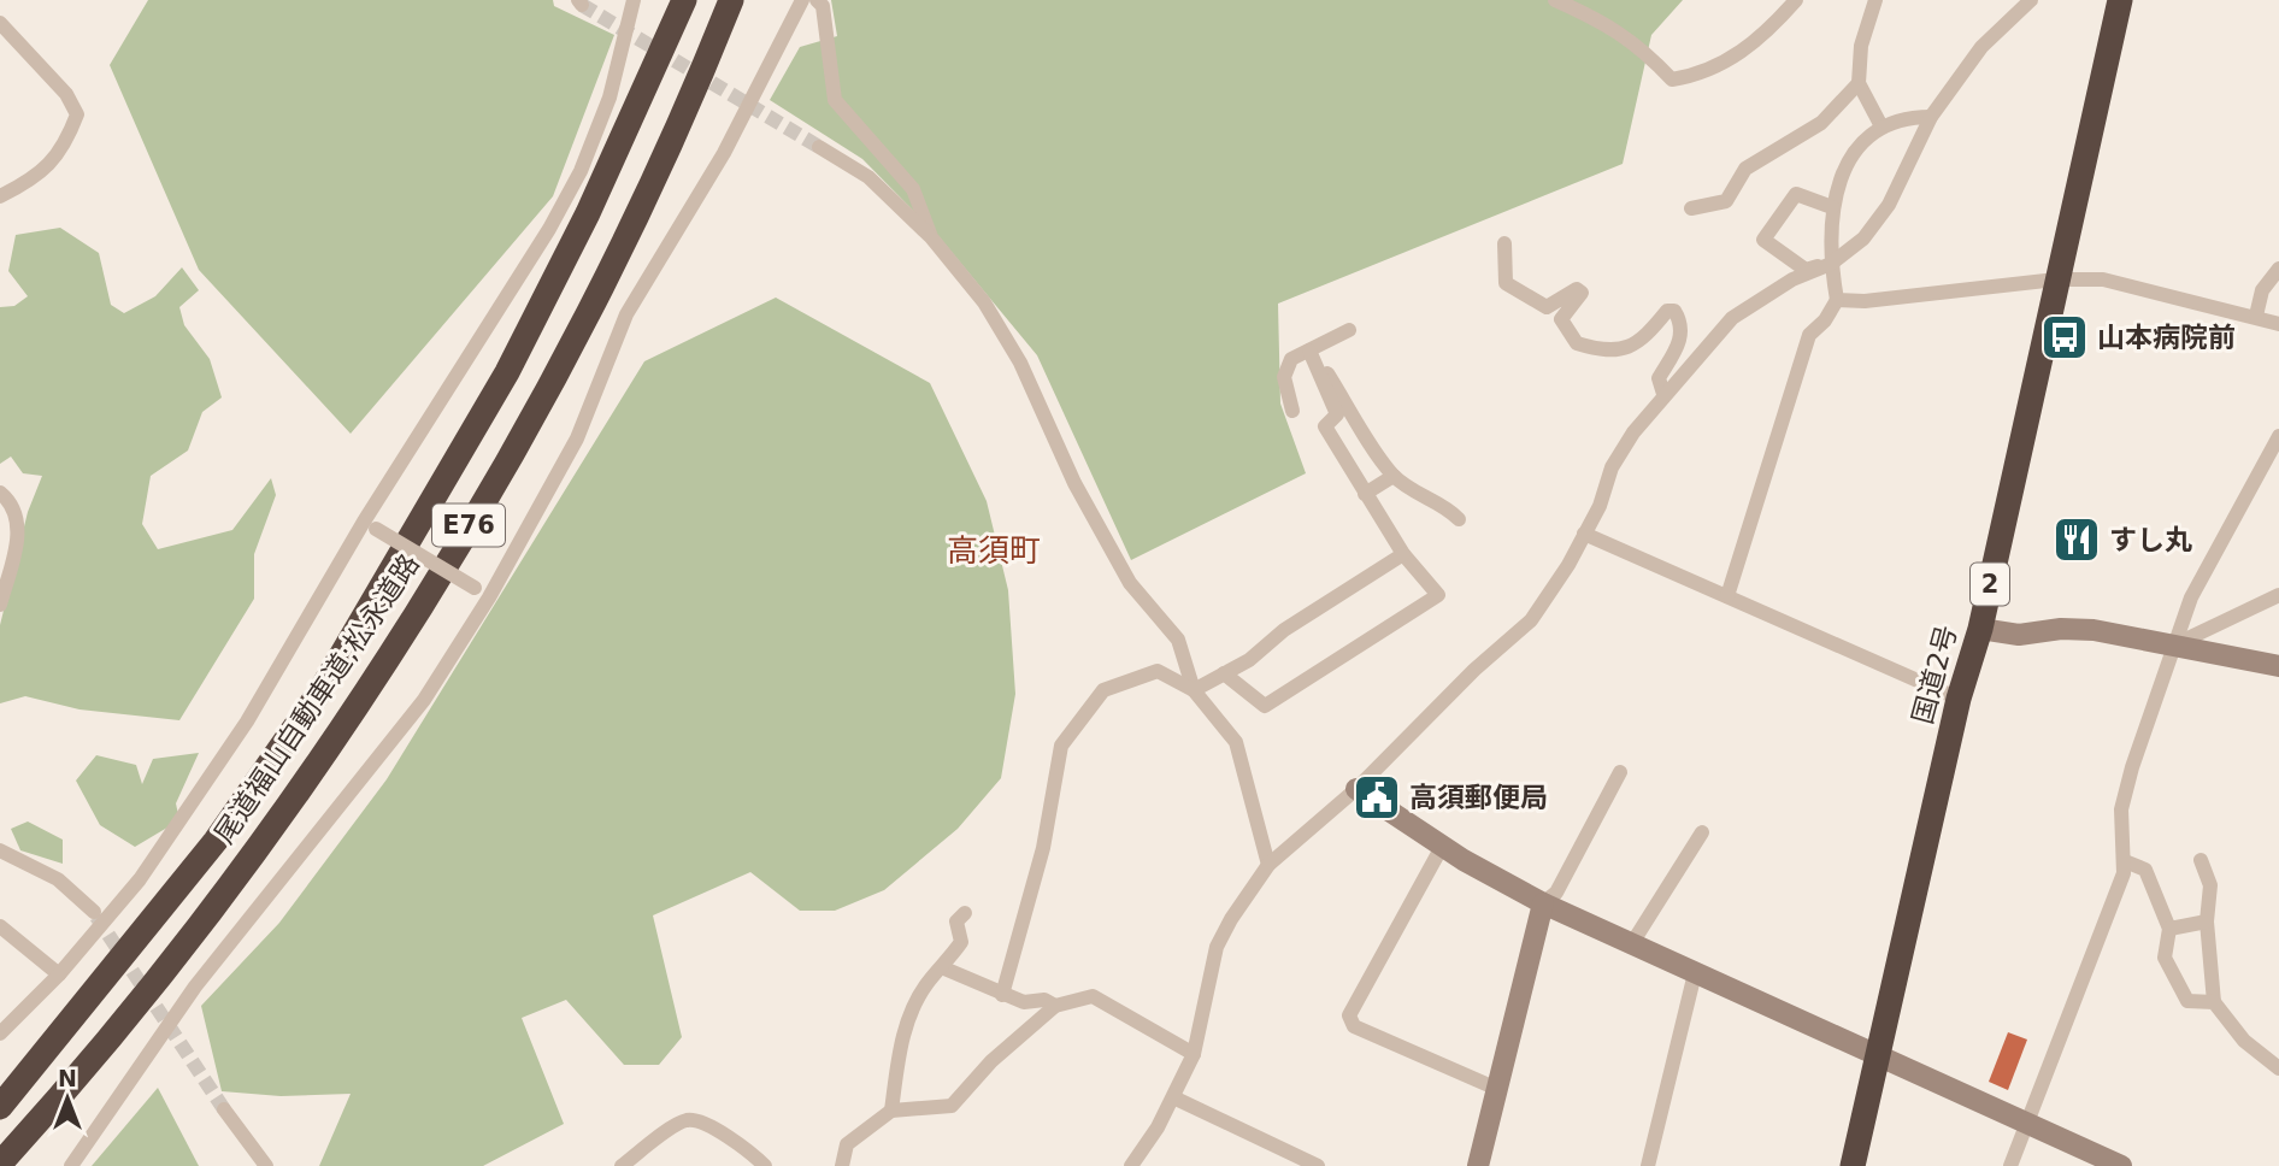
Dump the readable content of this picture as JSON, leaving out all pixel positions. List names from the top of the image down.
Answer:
{
  "streets": {
    "highway": [
      "E76",
      "2",
      "国道2号",
      "尾道福山自動車道;松永道路"
    ]
  },
  "districts": ["高須町"],
  "places": {
    "bus stop": ["山本病院前"],
    "restaurant": ["すし丸"],
    "public building": ["高須郵便局"]
  },
  "north": "top"
}
